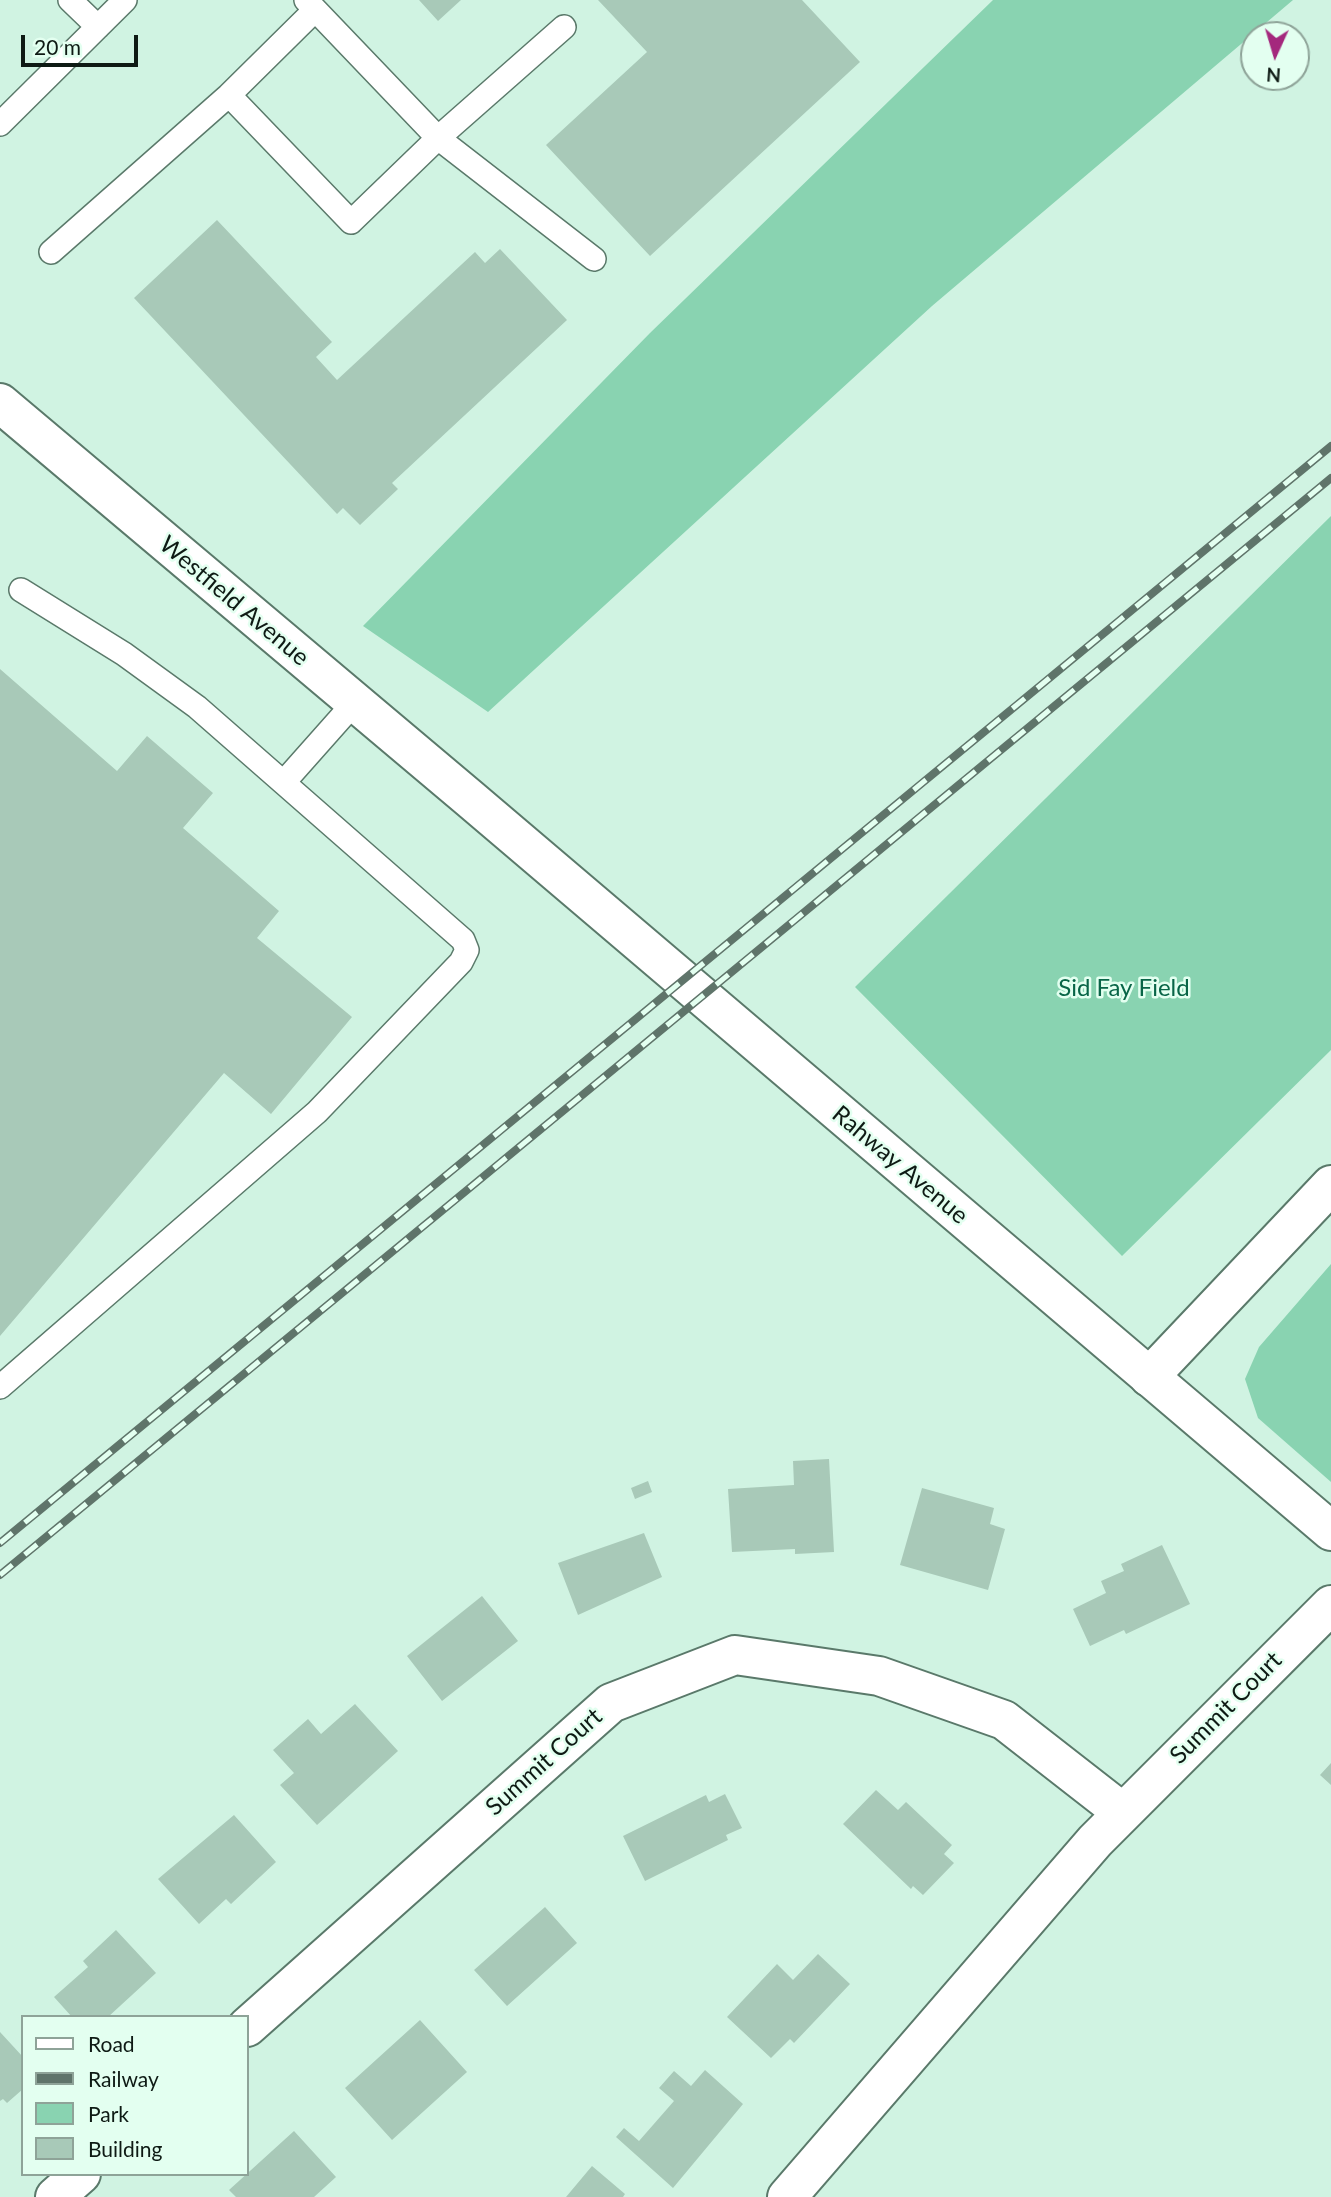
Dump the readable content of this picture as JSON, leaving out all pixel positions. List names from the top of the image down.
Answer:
{
  "streets": {
    "street": ["Westfield Avenue", "Rahway Avenue", "Summit Court"]
  },
  "crossings": [
    ["Westfield Avenue", "Rahway Avenue"]
  ],
  "parks": ["Sid Fay Field"],
  "legend": [
    "Road",
    "Railway",
    "Park",
    "Building"
  ],
  "scale_bar": "20 m",
  "north": "bottom"
}
